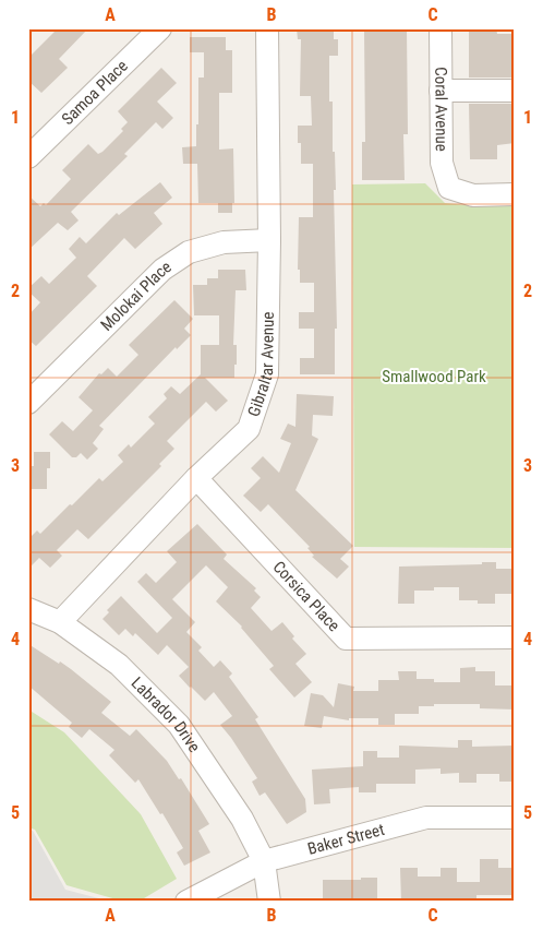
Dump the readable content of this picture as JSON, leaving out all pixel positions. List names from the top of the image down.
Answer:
{
  "streets": {
    "street": [
      "Samoa Place",
      "Coral Avenue",
      "Molokai Place",
      "Gibraltar Avenue",
      "Corsica Place",
      "Labrador Drive",
      "Baker Street"
    ]
  },
  "crossings": [
    ["Molokai Place", "Gibraltar Avenue"],
    ["Gibraltar Avenue", "Corsica Place"],
    ["Gibraltar Avenue", "Labrador Drive"],
    ["Labrador Drive", "Baker Street"]
  ],
  "parks": ["Smallwood Park"],
  "grid": {
    "columns": ["A", "B", "C"],
    "rows": [
      "1",
      "2",
      "3",
      "4",
      "5"
    ]
  }
}
